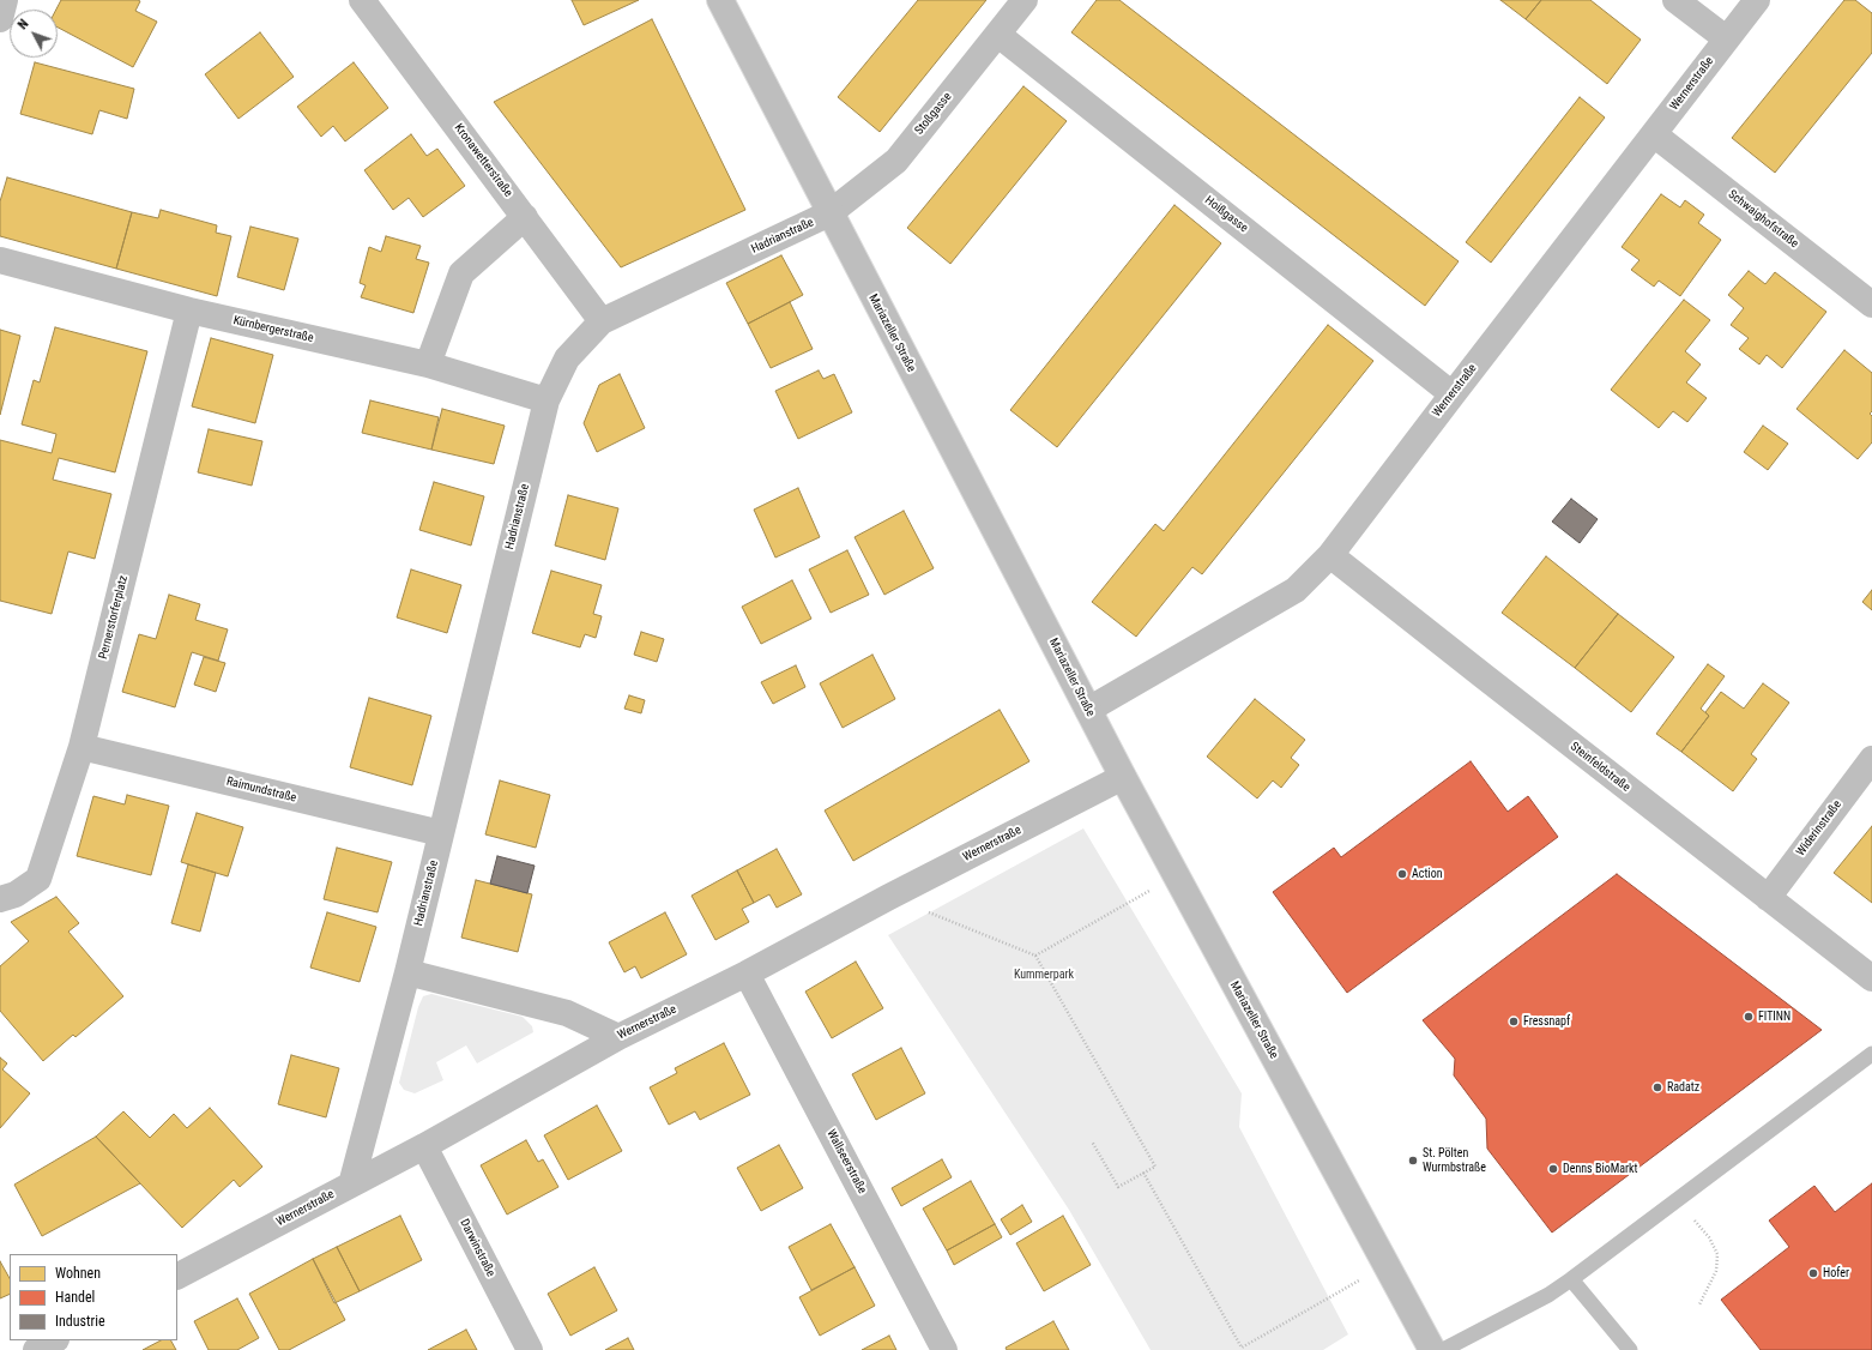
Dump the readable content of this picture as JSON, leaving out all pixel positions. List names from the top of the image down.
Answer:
{
  "streets": {
    "street": [
      "Wernerstraße",
      "Stoßgasse",
      "Kronawetterstraße",
      "Hoißgasse",
      "Schwaighofstraße",
      "Hadrianstraße",
      "Kürnbergerstraße",
      "Mariazeller Straße",
      "Pernerstorferplatz",
      "Steinfeldstraße",
      "Raimundstraße",
      "Widerinstraße",
      "Wallseerstraße",
      "Darwinstraße"
    ]
  },
  "crossings": [
    ["Wernerstraße", "Hoißgasse"],
    ["Wernerstraße", "Schwaighofstraße"],
    ["Wernerstraße", "Hadrianstraße"],
    ["Wernerstraße", "Mariazeller Straße"],
    ["Wernerstraße", "Steinfeldstraße"],
    ["Wernerstraße", "Wallseerstraße"],
    ["Wernerstraße", "Darwinstraße"],
    ["Stoßgasse", "Hoißgasse"],
    ["Stoßgasse", "Hadrianstraße"],
    ["Stoßgasse", "Mariazeller Straße"],
    ["Kronawetterstraße", "Hadrianstraße"],
    ["Hadrianstraße", "Kürnbergerstraße"],
    ["Hadrianstraße", "Mariazeller Straße"],
    ["Hadrianstraße", "Raimundstraße"],
    ["Kürnbergerstraße", "Pernerstorferplatz"],
    ["Pernerstorferplatz", "Raimundstraße"],
    ["Steinfeldstraße", "Widerinstraße"]
  ],
  "parks": ["Kummerpark"],
  "places": [
    "Action",
    "FITINN",
    "Fressnapf",
    "Radatz",
    "St. Pölten Wurmbstraße",
    "Denns BioMarkt",
    "Hofer"
  ],
  "legend": ["Wohnen", "Handel", "Industrie"],
  "north": "top left"
}
